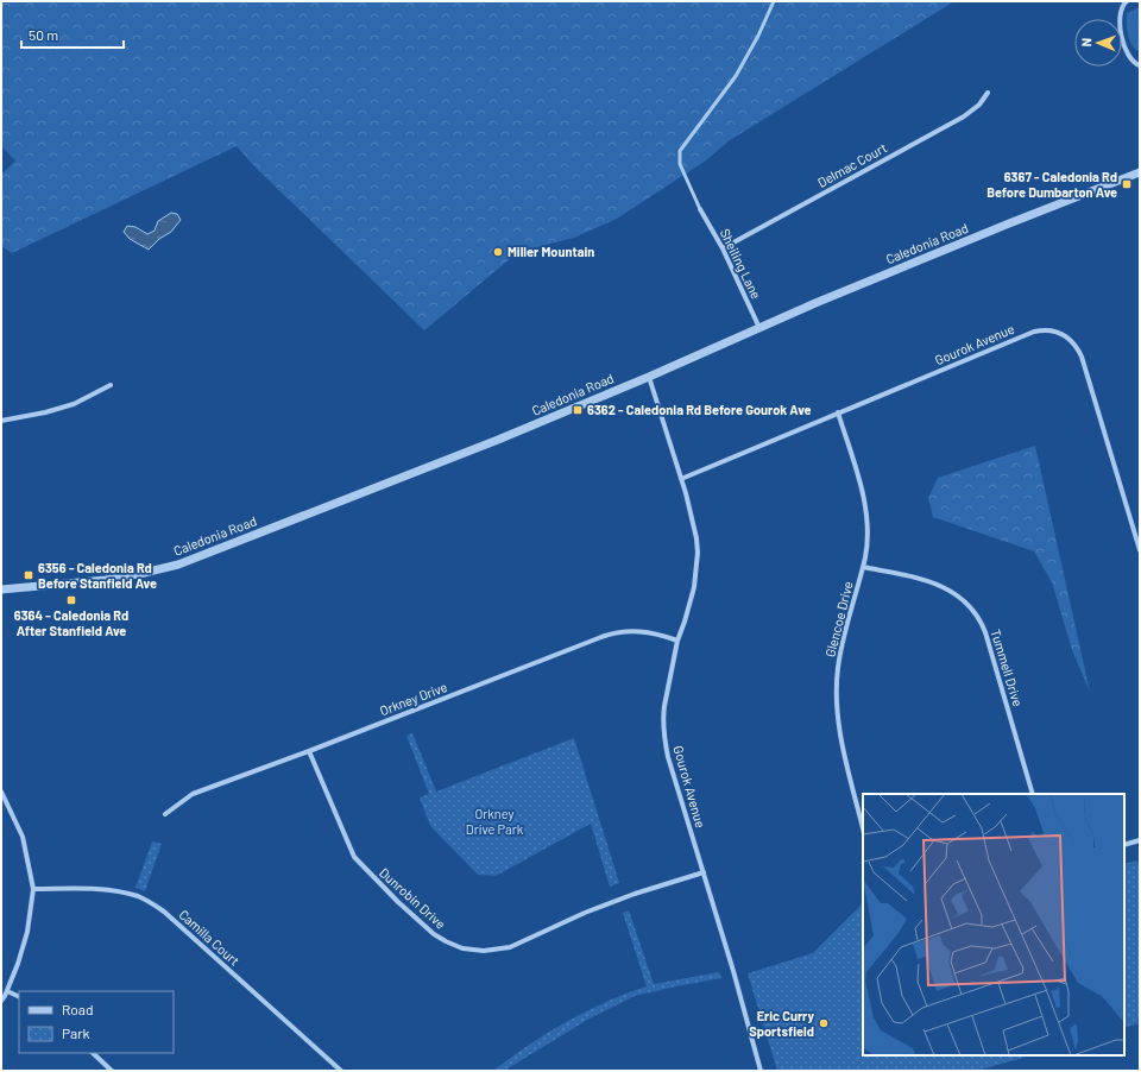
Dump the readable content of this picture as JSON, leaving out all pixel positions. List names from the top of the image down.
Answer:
{
  "streets": {
    "street": [
      "Delmac Court",
      "Caledonia Road",
      "Sheiling Lane",
      "Gourok Avenue",
      "Glencoe Drive",
      "Tummell Drive",
      "Orkney Drive",
      "Dunrobin Drive",
      "Camilla Court"
    ]
  },
  "crossings": [
    ["Delmac Court", "Sheiling Lane"],
    ["Caledonia Road", "Sheiling Lane"],
    ["Caledonia Road", "Gourok Avenue"],
    ["Gourok Avenue", "Glencoe Drive"],
    ["Gourok Avenue", "Orkney Drive"],
    ["Gourok Avenue", "Dunrobin Drive"],
    ["Glencoe Drive", "Tummell Drive"],
    ["Orkney Drive", "Dunrobin Drive"]
  ],
  "parks": ["Orkney Drive Park"],
  "places": {
    "transit": [
      "6367 - Caledonia Rd Before Dumbarton Ave",
      "6362 - Caledonia Rd Before Gourok Ave",
      "6356 - Caledonia Rd Before Stanfield Ave",
      "6364 - Caledonia Rd After Stanfield Ave"
    ],
    "other": ["Miller Mountain", "Eric Curry Sportsfield"]
  },
  "legend": ["Road", "Park"],
  "scale_bar": "50 m",
  "north": "left"
}
